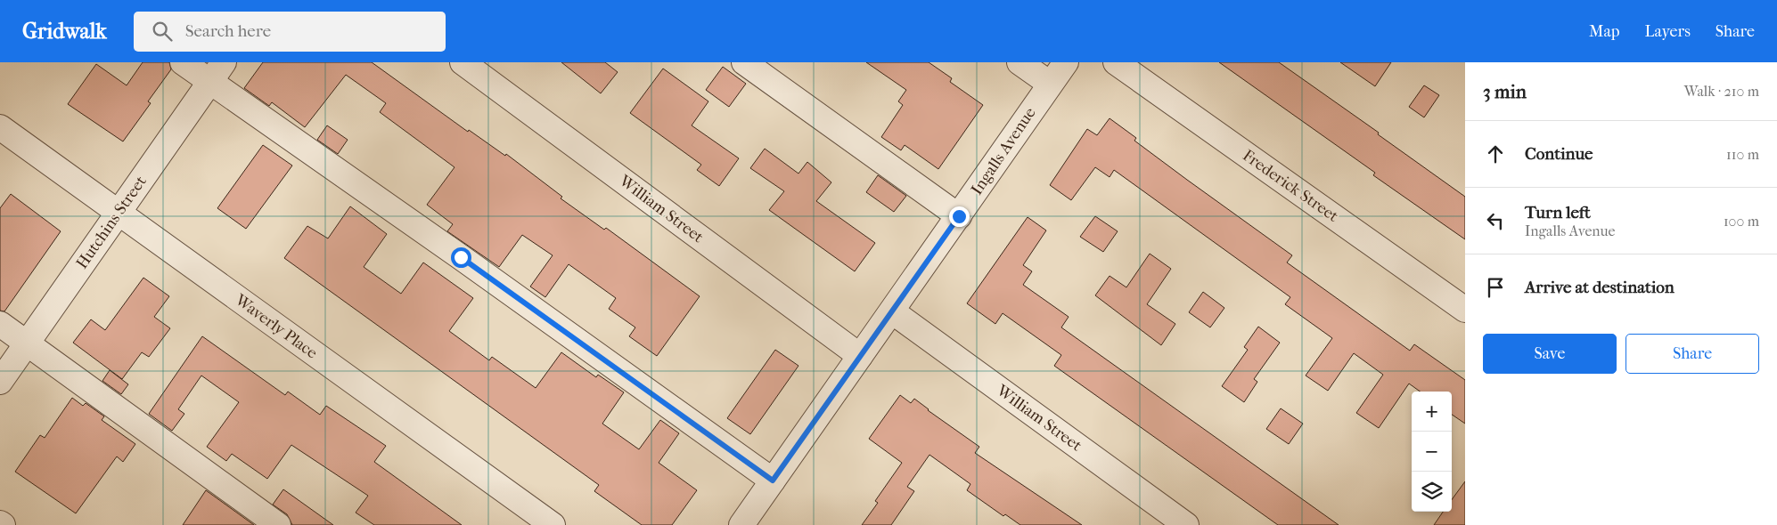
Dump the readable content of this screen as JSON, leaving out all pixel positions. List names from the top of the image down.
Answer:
{
  "streets": {
    "street": [
      "Ingalls Avenue",
      "Frederick Street",
      "William Street",
      "Hutchins Street",
      "Waverly Place"
    ]
  },
  "crossings": [
    ["Ingalls Avenue", "William Street"],
    ["Hutchins Street", "Waverly Place"]
  ],
  "page": {
    "header": "Gridwalk",
    "search": "Search here",
    "nav": ["Map", "Layers", "Share"],
    "heading": ["3 min", "Walk · 210 m"],
    "list": [
      ["Continue", "110 m"],
      ["Turn left", "Ingalls Avenue", "100 m"],
      "Arrive at destination"
    ],
    "buttons": ["Save", "Share"],
    "map_buttons": ["+", "−"]
  }
}
